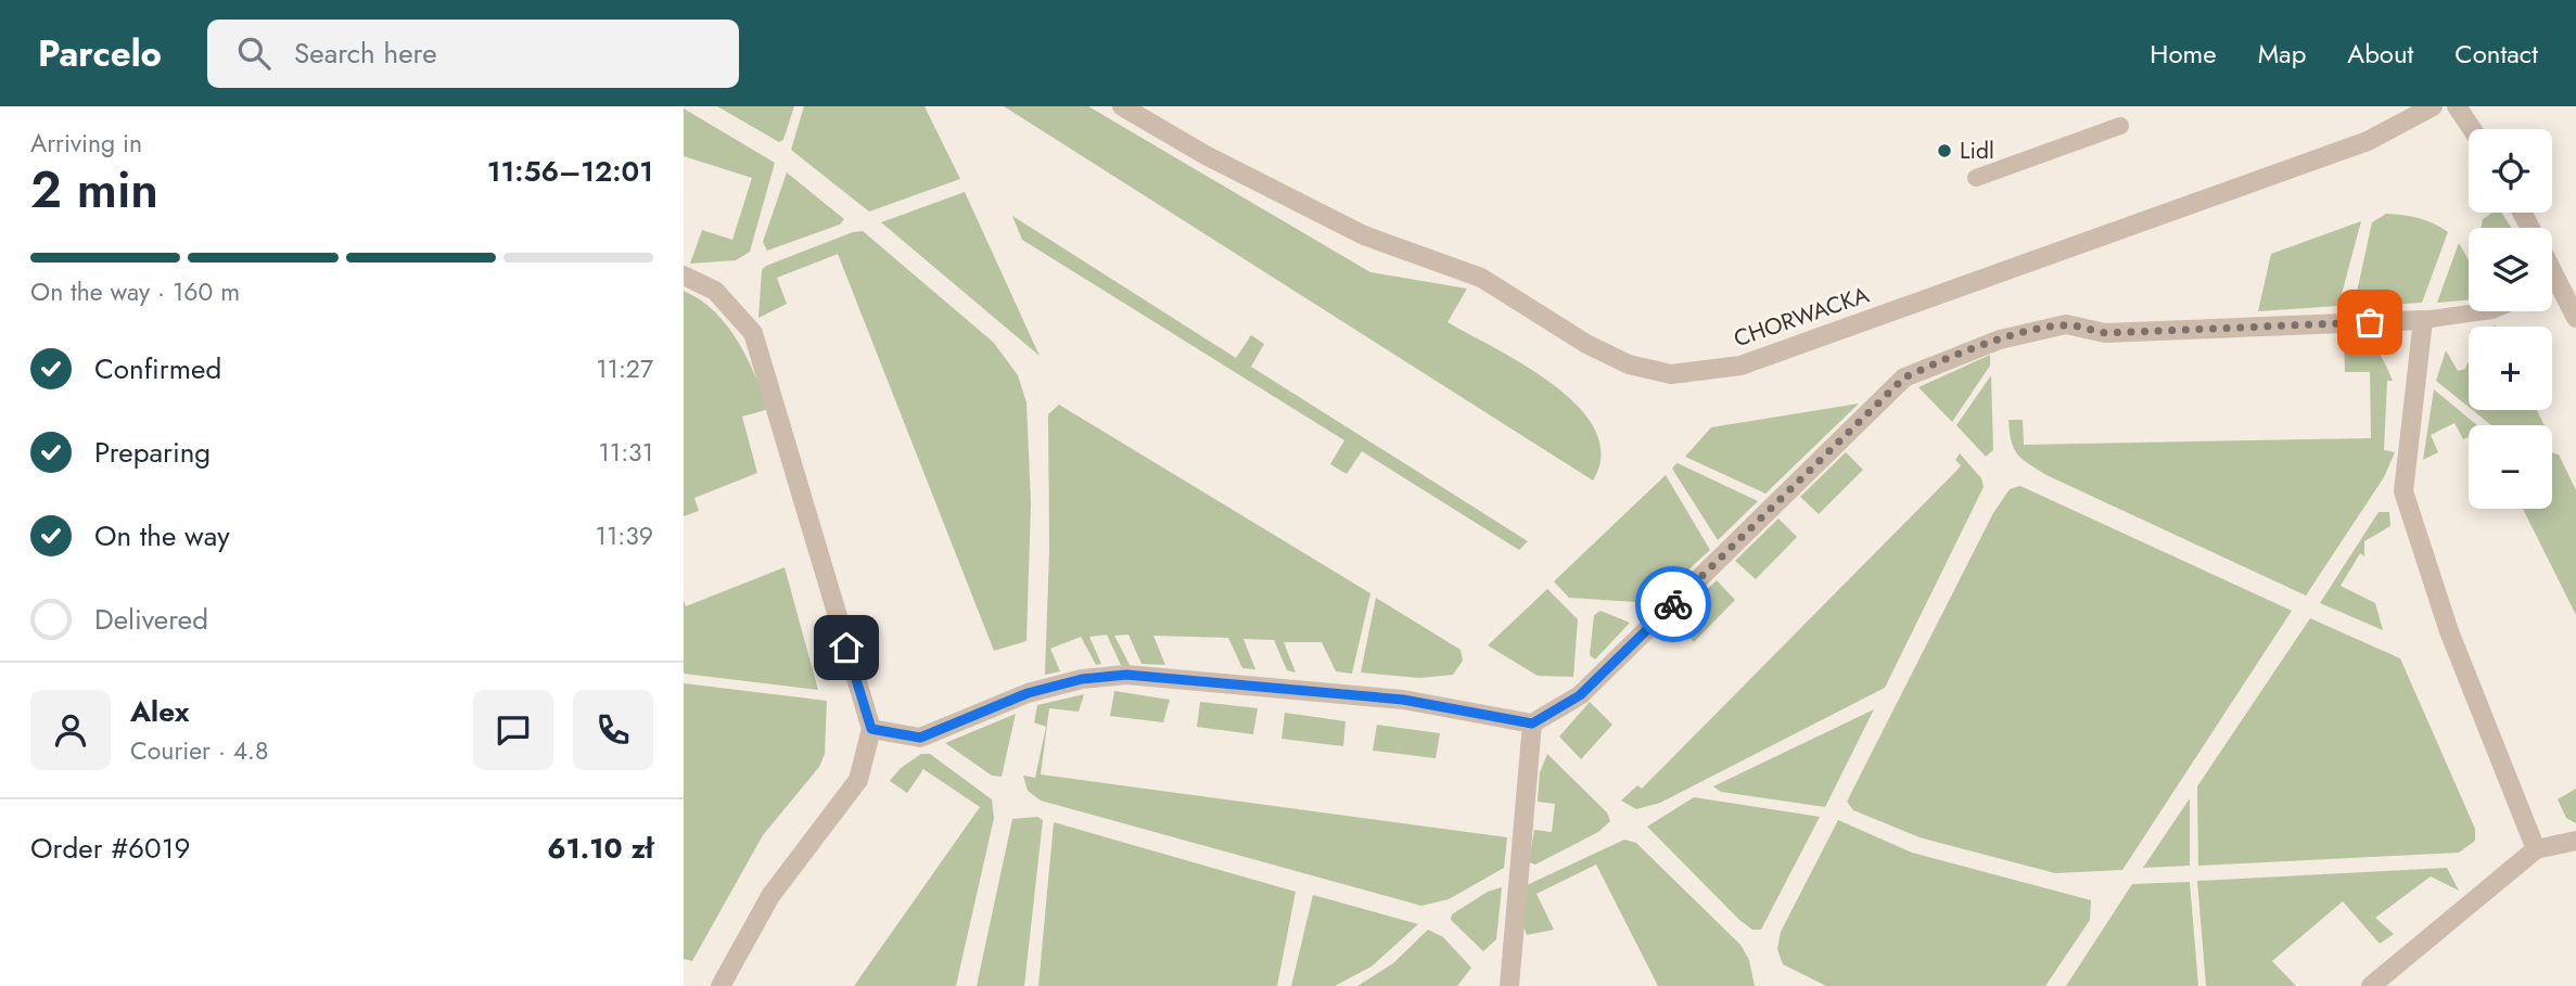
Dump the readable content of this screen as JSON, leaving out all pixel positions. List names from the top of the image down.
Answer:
{
  "streets": {
    "street": ["CHORWACKA"]
  },
  "places": ["Lidl"],
  "page": {
    "header": "Parcelo",
    "search": "Search here",
    "nav": [
      "Home",
      "Map",
      "About",
      "Contact"
    ],
    "heading": ["2 min", "Arriving in", "11:56–12:01"],
    "panel": [
      "Alex",
      "Courier · 4.8",
      "Order #6019",
      "61.10 zł"
    ],
    "map_buttons": ["+", "−"],
    "bar": "On the way · 160 m",
    "list": [
      ["Confirmed", "11:27"],
      ["Preparing", "11:31"],
      ["On the way", "11:39"],
      "Delivered"
    ]
  }
}
